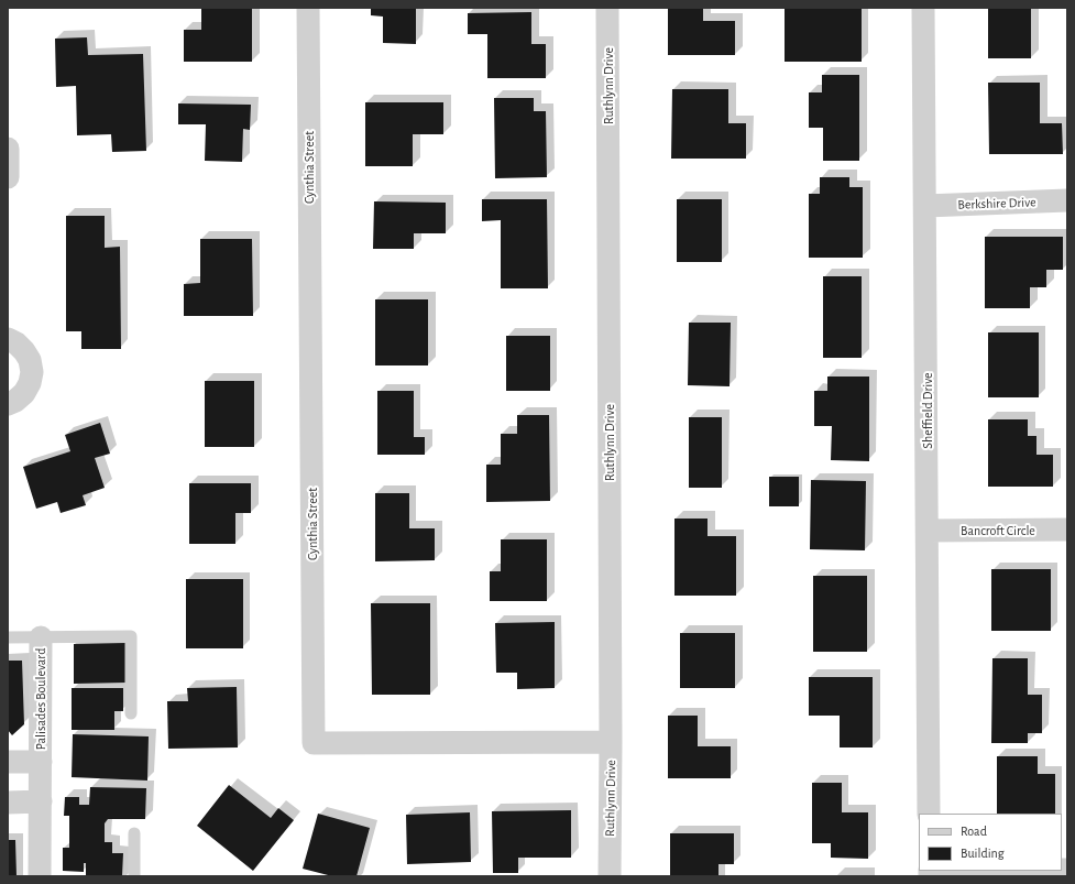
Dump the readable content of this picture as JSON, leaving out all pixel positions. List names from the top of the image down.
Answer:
{
  "streets": {
    "street": [
      "Ruthlynn Drive",
      "Cynthia Street",
      "Berkshire Drive",
      "Sheffield Drive",
      "Bancroft Circle",
      "Palisades Boulevard"
    ]
  },
  "crossings": [
    ["Ruthlynn Drive", "Cynthia Street"],
    ["Berkshire Drive", "Sheffield Drive"],
    ["Sheffield Drive", "Bancroft Circle"]
  ],
  "legend": ["Road", "Building"]
}
